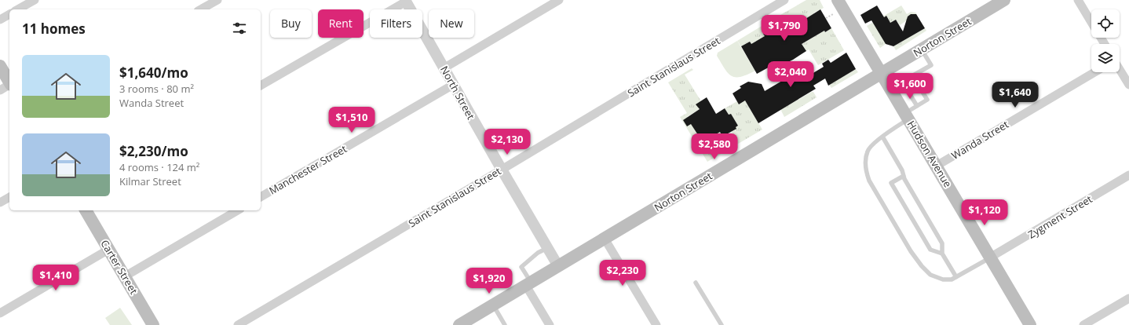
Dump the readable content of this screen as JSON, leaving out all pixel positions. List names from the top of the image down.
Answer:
{
  "streets": {
    "main road": ["Norton Street", "Hudson Avenue", "Carter Street"],
    "street": [
      "Saint Stanislaus Street",
      "North Street",
      "Wanda Street",
      "Manchester Street",
      "Zygment Street"
    ]
  },
  "crossings": [
    ["Norton Street", "North Street"],
    ["Norton Street", "Hudson Avenue"],
    ["Saint Stanislaus Street", "North Street"],
    ["North Street", "Manchester Street"],
    ["Wanda Street", "Hudson Avenue"],
    ["Hudson Avenue", "Zygment Street"]
  ],
  "page": {
    "chip": [
      "Buy",
      "Rent",
      "Filters",
      "New"
    ],
    "heading": "11 homes",
    "price": [
      "$1,790",
      "$2,040",
      "$1,600",
      "$1,640",
      "$1,510",
      "$2,130",
      "$2,580",
      "$1,120",
      "$2,230",
      "$1,410",
      "$1,920"
    ],
    "list": [
      {
        "name": "$1,640/mo",
        "note": "3 rooms · 80 m² · Wanda Street"
      },
      {
        "name": "$2,230/mo",
        "note": "4 rooms · 124 m² · Kilmar Street"
      }
    ]
  }
}
